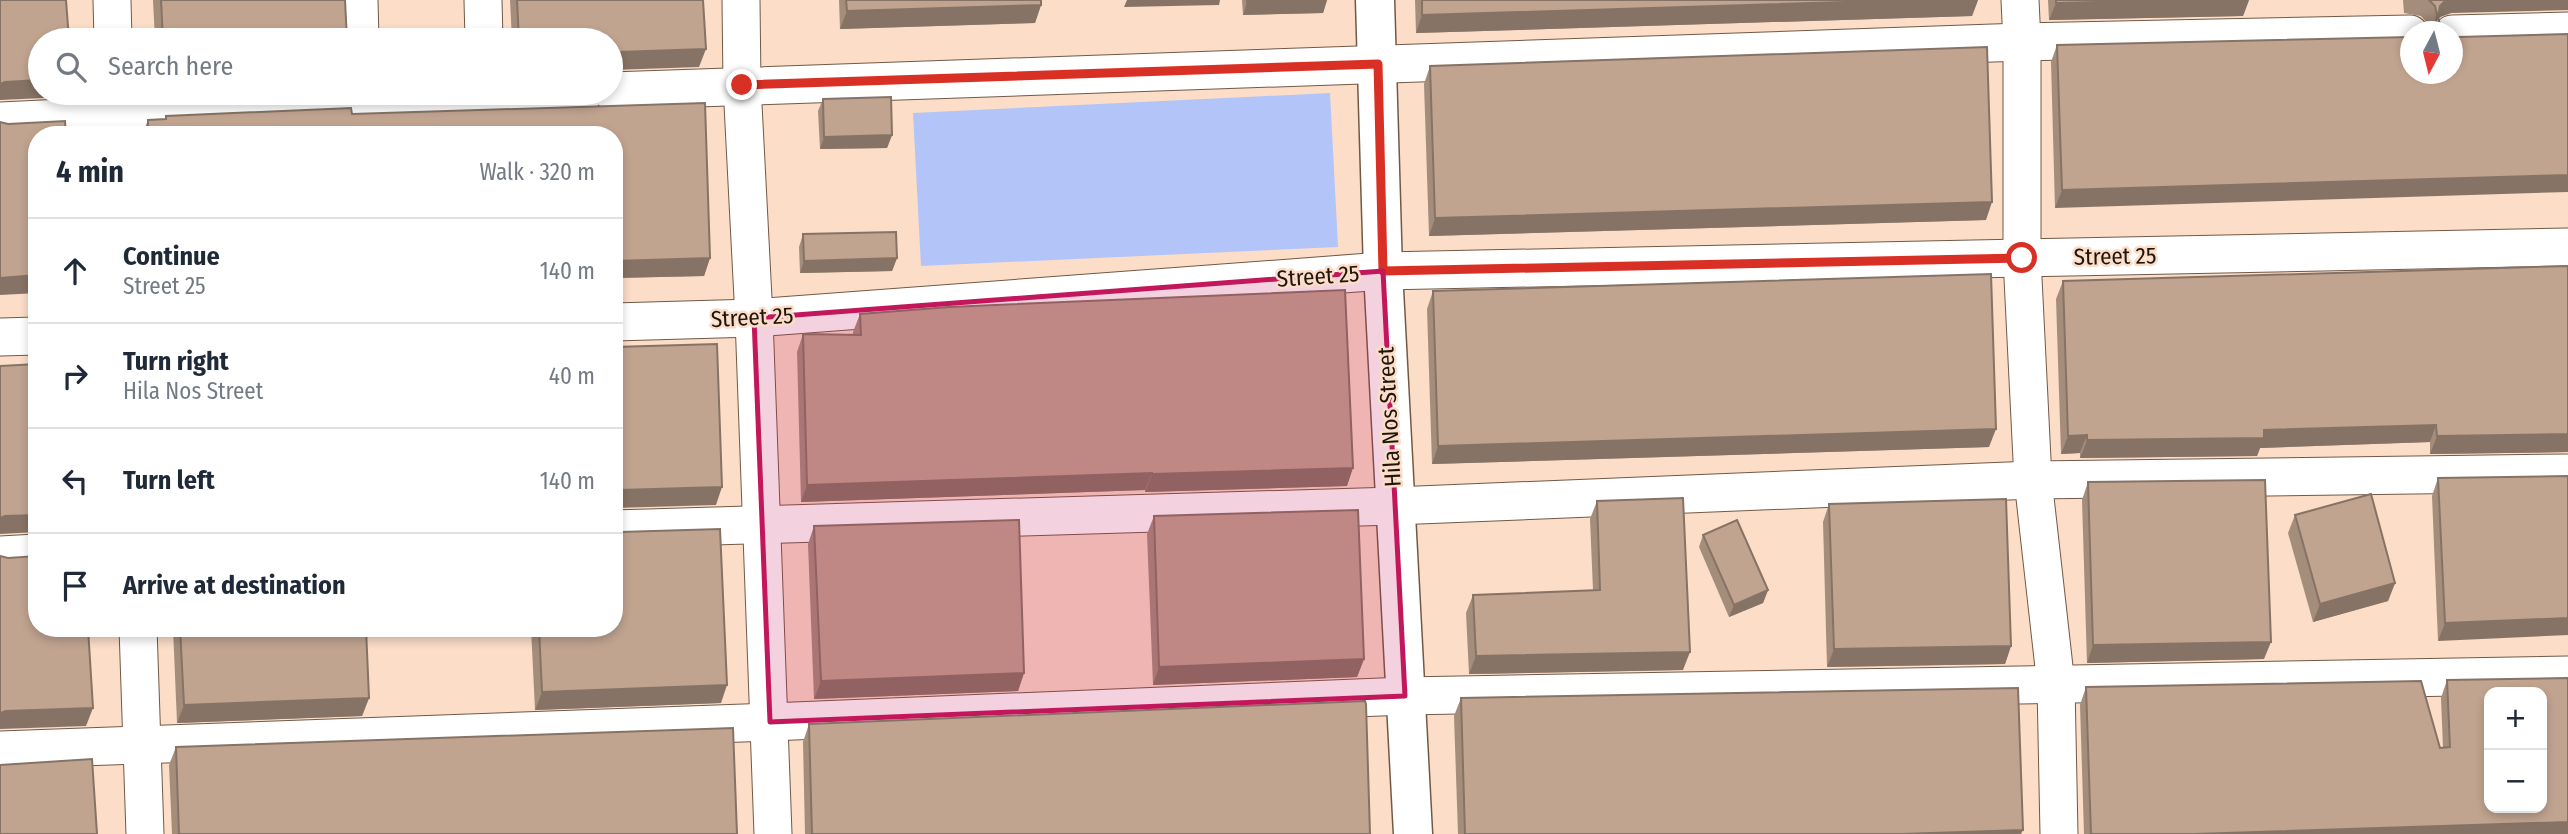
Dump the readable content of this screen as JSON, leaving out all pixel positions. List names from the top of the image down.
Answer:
{
  "streets": {
    "street": ["Street 25", "Hila Nos Street"]
  },
  "crossings": [
    ["Street 25", "Hila Nos Street"]
  ],
  "north": "bottom",
  "page": {
    "search": "Search here",
    "heading": ["4 min", "Walk · 320 m"],
    "list": [
      ["Continue", "Street 25", "140 m"],
      ["Turn right", "Hila Nos Street", "40 m"],
      ["Turn left", "140 m"],
      "Arrive at destination"
    ],
    "map_buttons": ["+", "−"]
  }
}
